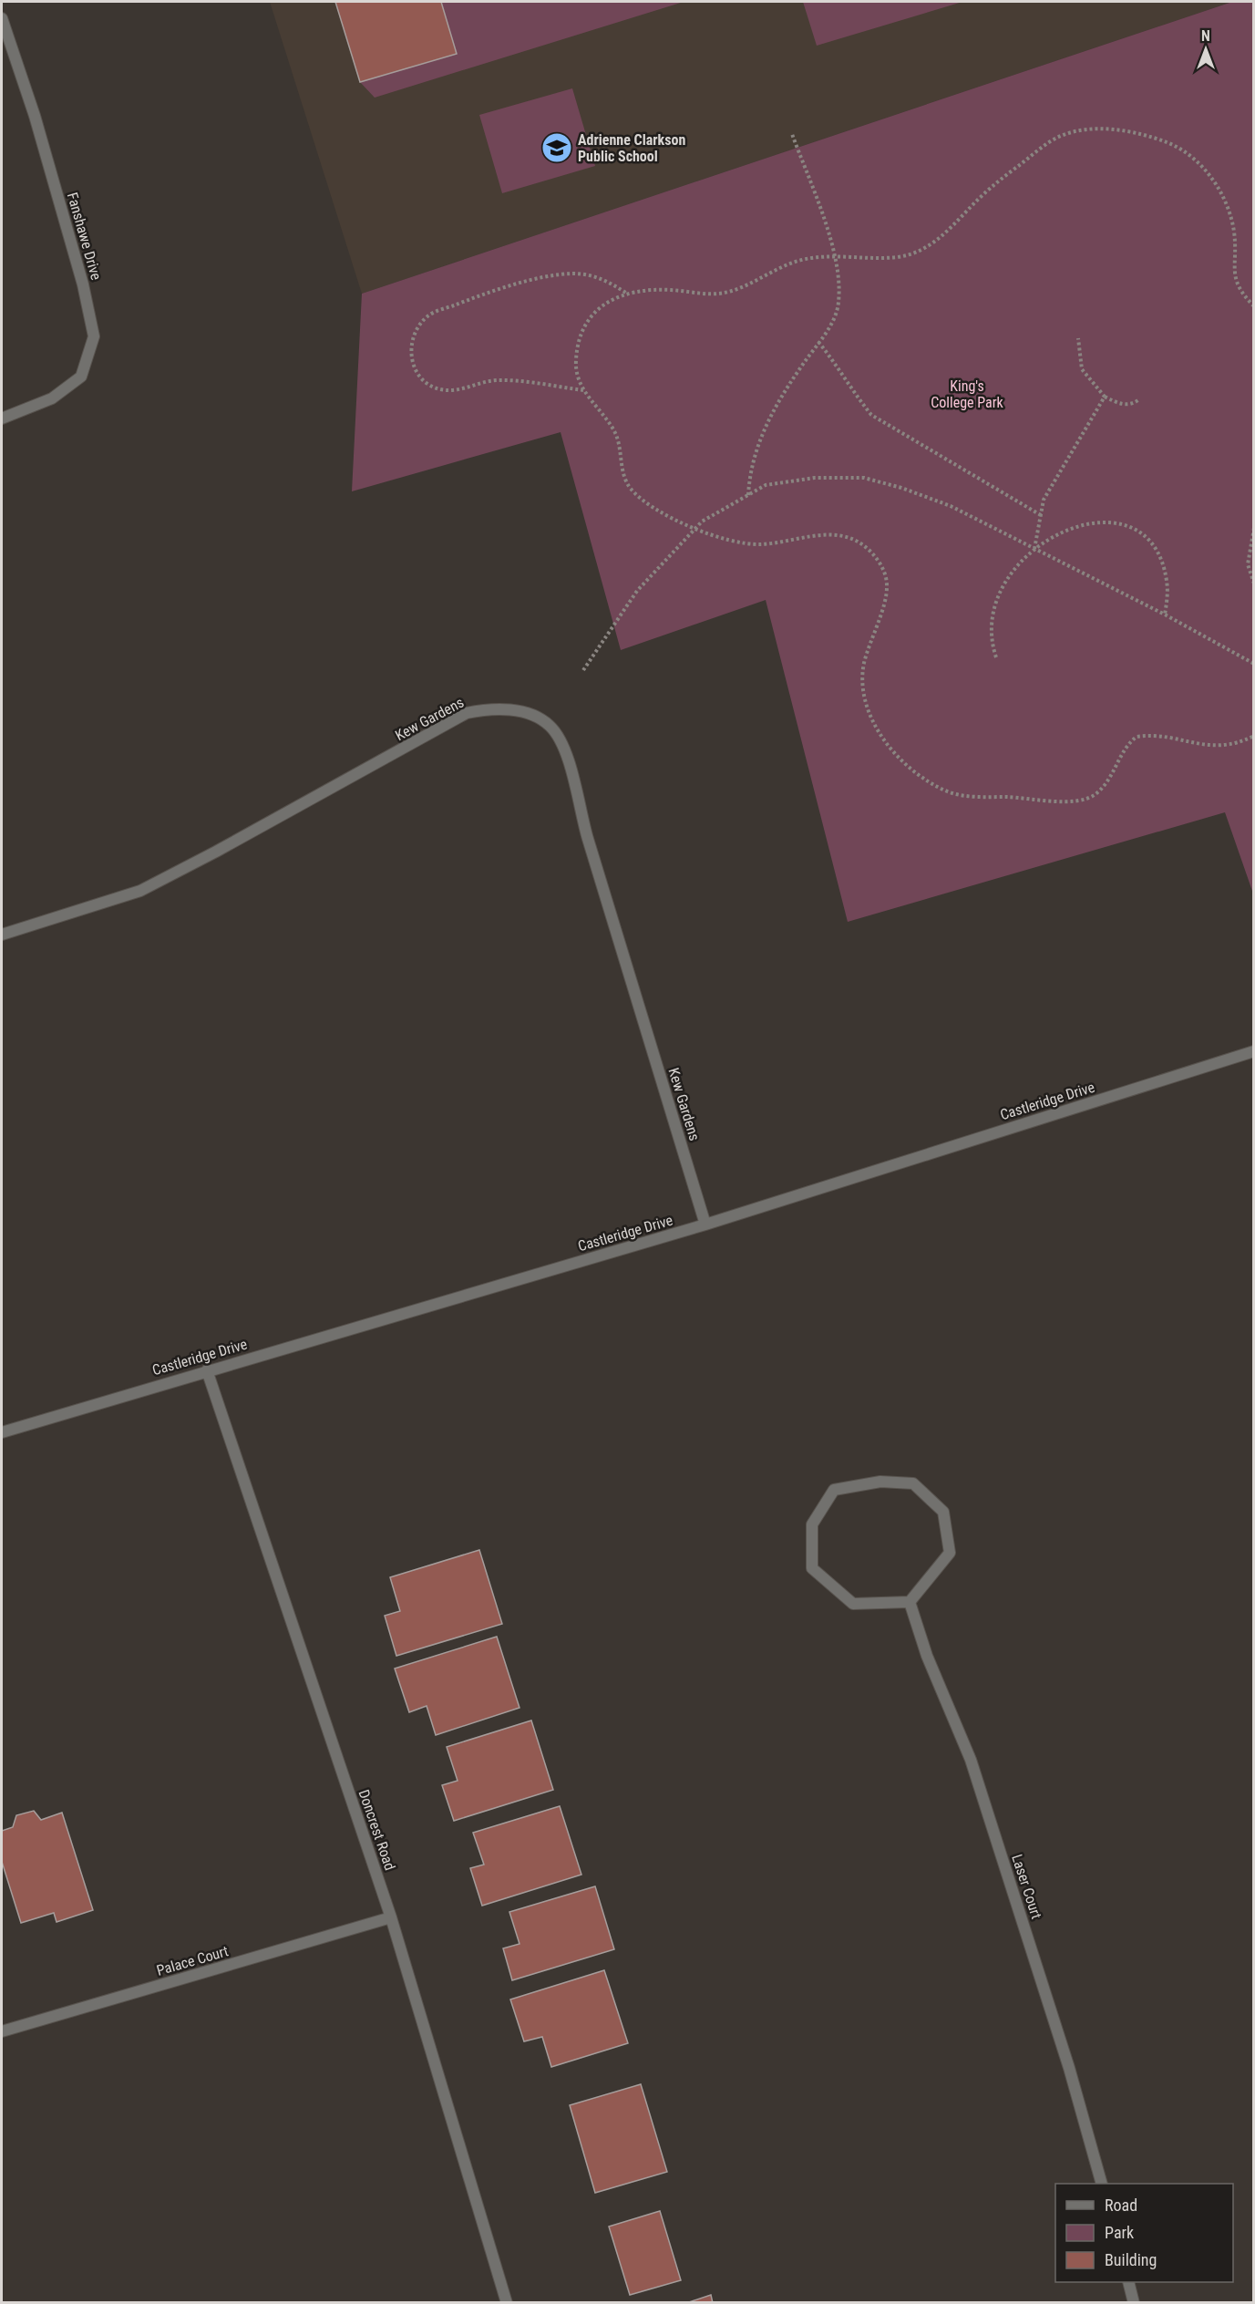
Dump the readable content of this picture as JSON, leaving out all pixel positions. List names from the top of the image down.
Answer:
{
  "streets": {
    "street": [
      "Fanshawe Drive",
      "Kew Gardens",
      "Castleridge Drive",
      "Doncrest Road",
      "Laser Court",
      "Palace Court"
    ]
  },
  "crossings": [
    ["Kew Gardens", "Castleridge Drive"],
    ["Castleridge Drive", "Doncrest Road"],
    ["Doncrest Road", "Palace Court"]
  ],
  "parks": ["King's College Park"],
  "places": {
    "school or university": ["Adrienne Clarkson Public School"]
  },
  "legend": ["Road", "Park", "Building"],
  "north": "top"
}
